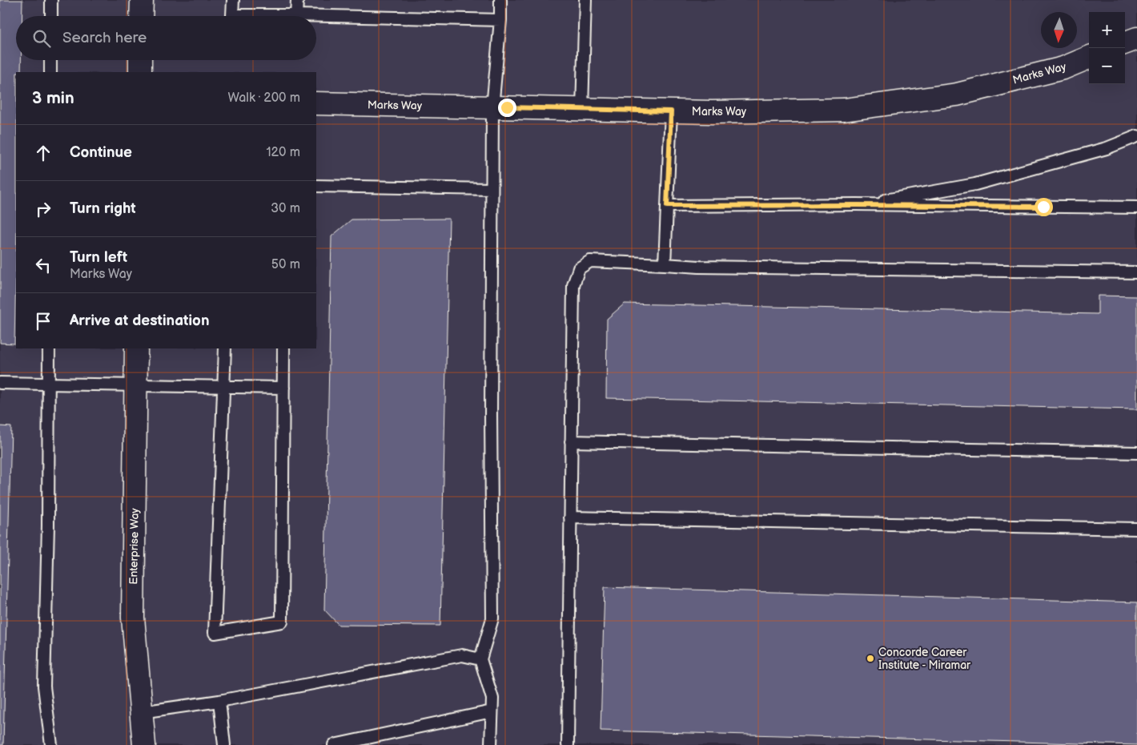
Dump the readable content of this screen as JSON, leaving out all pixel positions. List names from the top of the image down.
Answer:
{
  "streets": {
    "street": ["Marks Way", "Enterprise Way"]
  },
  "places": ["Concorde Career Institute - Miramar"],
  "north": "bottom",
  "page": {
    "map_buttons": ["+", "−"],
    "search": "Search here",
    "heading": ["3 min", "Walk · 200 m"],
    "list": [
      ["Continue", "120 m"],
      ["Turn right", "30 m"],
      ["Turn left", "Marks Way", "50 m"],
      "Arrive at destination"
    ]
  }
}
